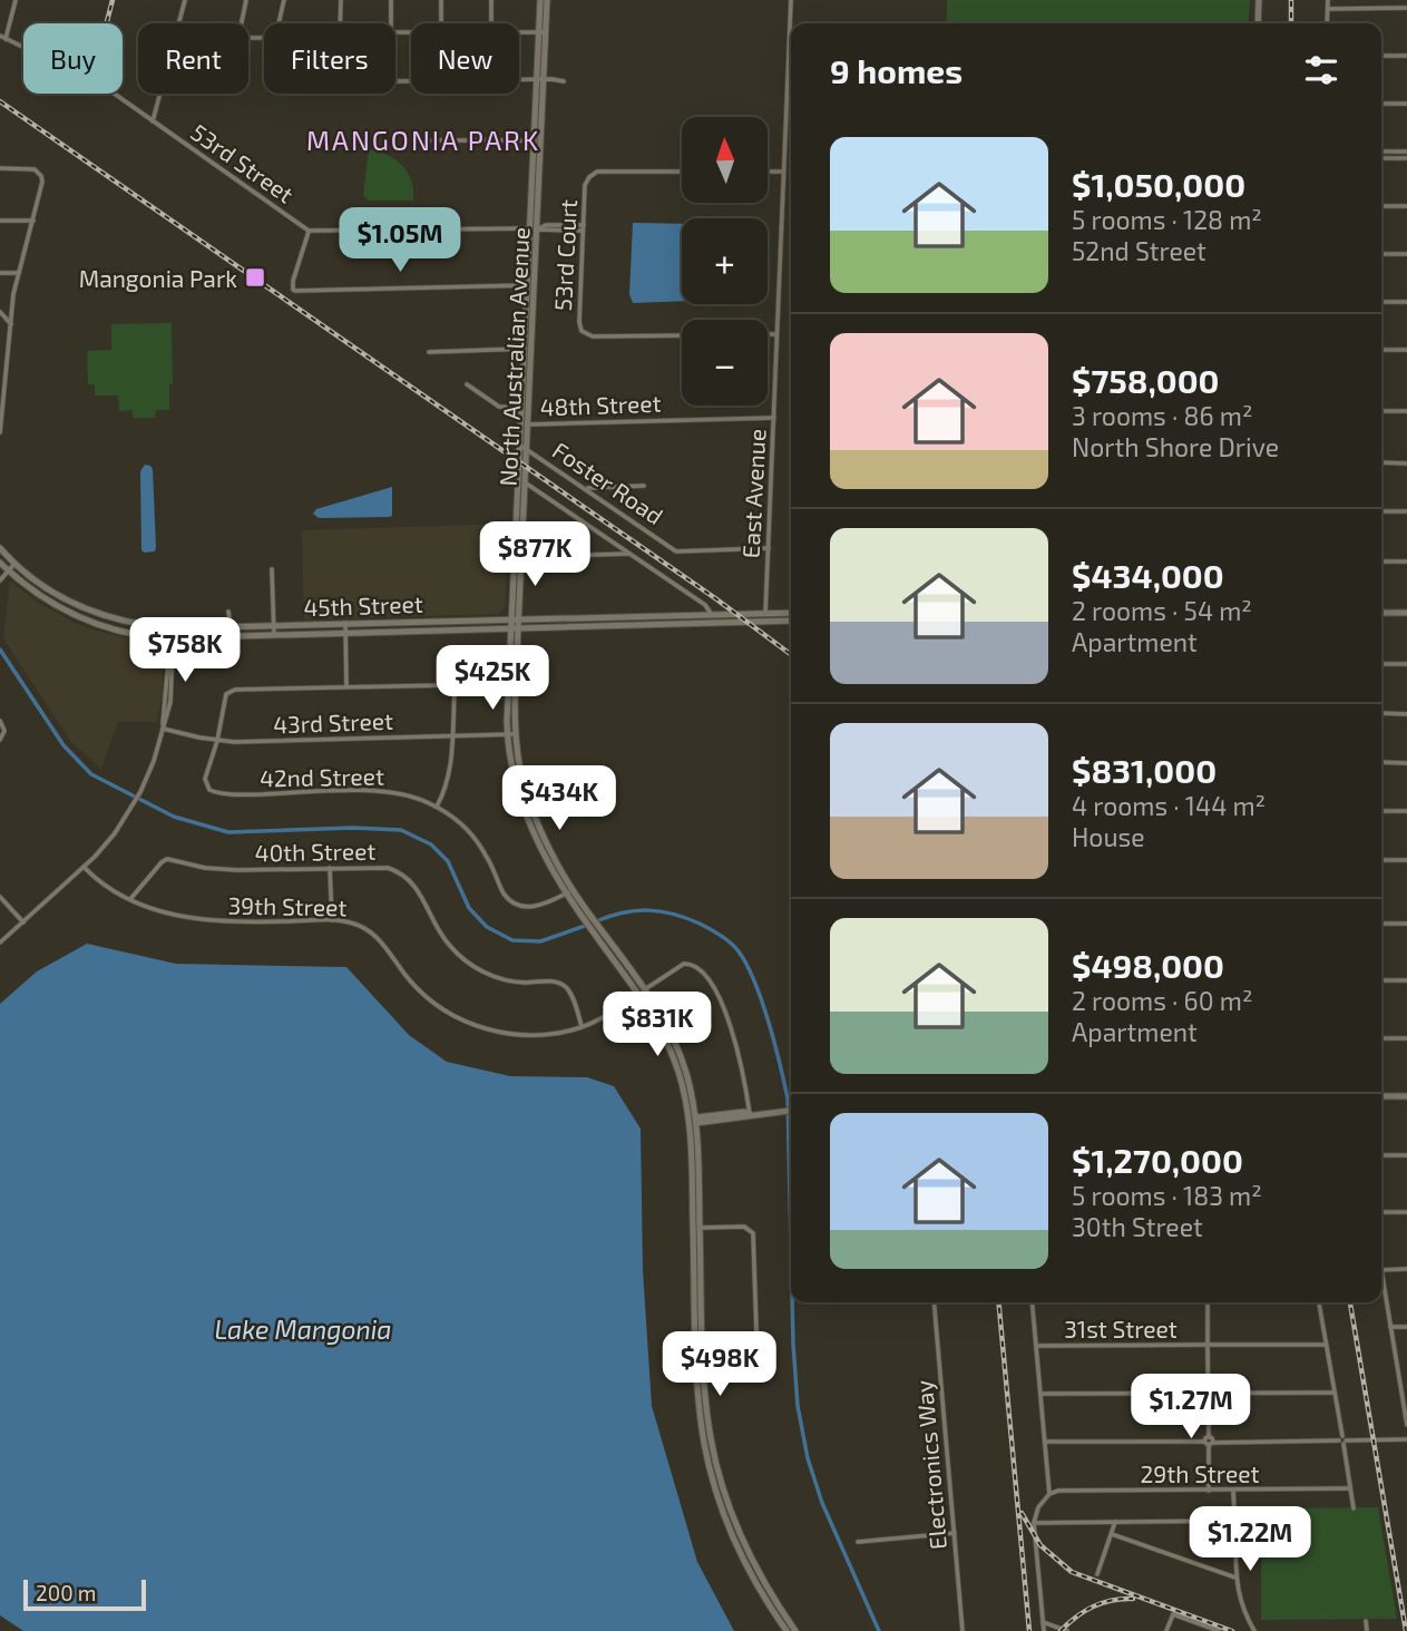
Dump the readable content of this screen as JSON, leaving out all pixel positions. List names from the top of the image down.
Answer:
{
  "streets": {
    "main road": ["North Australian Avenue", "45th Street"],
    "street": [
      "53rd Street",
      "53rd Court",
      "48th Street",
      "Foster Road",
      "East Avenue",
      "43rd Street",
      "42nd Street",
      "40th Street",
      "39th Street",
      "31st Street",
      "Electronics Way",
      "29th Street"
    ]
  },
  "crossings": [
    ["53rd Street", "53rd Court"],
    ["53rd Street", "North Australian Avenue"],
    ["North Australian Avenue", "48th Street"],
    ["North Australian Avenue", "Foster Road"],
    ["North Australian Avenue", "45th Street"],
    ["North Australian Avenue", "43rd Street"],
    ["North Australian Avenue", "42nd Street"],
    ["North Australian Avenue", "39th Street"],
    ["48th Street", "East Avenue"],
    ["Foster Road", "East Avenue"],
    ["East Avenue", "45th Street"],
    ["43rd Street", "42nd Street"],
    ["40th Street", "39th Street"]
  ],
  "districts": ["MANGONIA PARK"],
  "water": ["Lake Mangonia"],
  "places": {
    "transit": ["Mangonia Park"]
  },
  "scale_bar": "200 m",
  "north": "top",
  "page": {
    "chip": [
      "Buy",
      "Rent",
      "Filters",
      "New"
    ],
    "heading": "9 homes",
    "map_buttons": ["+", "−"],
    "list": [
      {
        "name": "$1,050,000",
        "note": "5 rooms · 128 m² · 52nd Street"
      },
      {
        "name": "$758,000",
        "note": "3 rooms · 86 m² · North Shore Drive"
      },
      {
        "name": "$434,000",
        "note": "2 rooms · 54 m² · Apartment"
      },
      {
        "name": "$831,000",
        "note": "4 rooms · 144 m² · House"
      },
      {
        "name": "$498,000",
        "note": "2 rooms · 60 m² · Apartment"
      },
      {
        "name": "$1,270,000",
        "note": "5 rooms · 183 m² · 30th Street"
      }
    ],
    "price": [
      "$1.05M",
      "$877K",
      "$758K",
      "$425K",
      "$434K",
      "$831K",
      "$498K",
      "$1.27M",
      "$1.22M"
    ],
    "scale": "200 m"
  }
}
